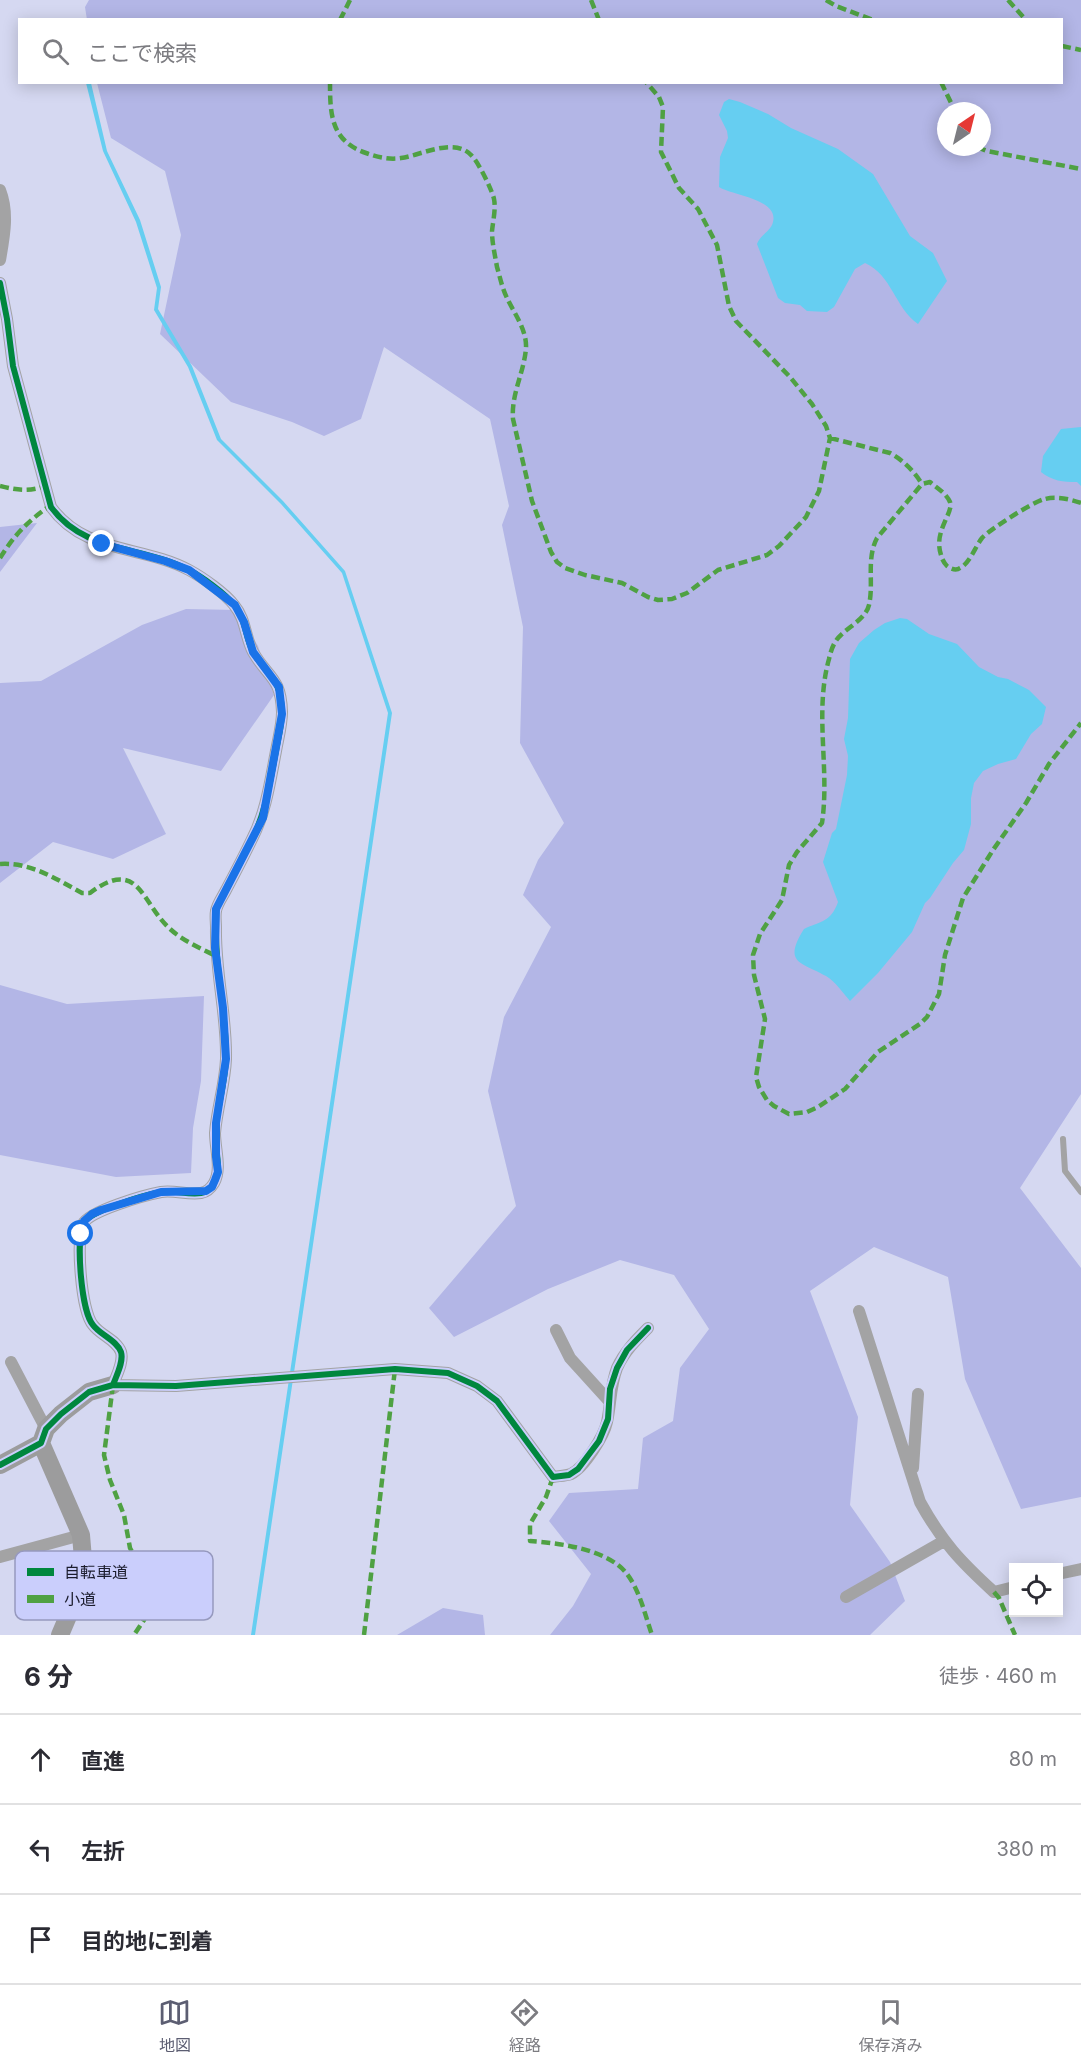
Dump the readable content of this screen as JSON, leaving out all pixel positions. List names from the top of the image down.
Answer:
{
  "legend": ["自転車道", "小道"],
  "north": "top right",
  "page": {
    "search": "ここで検索",
    "heading": ["6 分", "徒歩 · 460 m"],
    "list": [
      ["直進", "80 m"],
      ["左折", "380 m"],
      "目的地に到着"
    ],
    "nav": ["地図", "経路", "保存済み"]
  }
}
